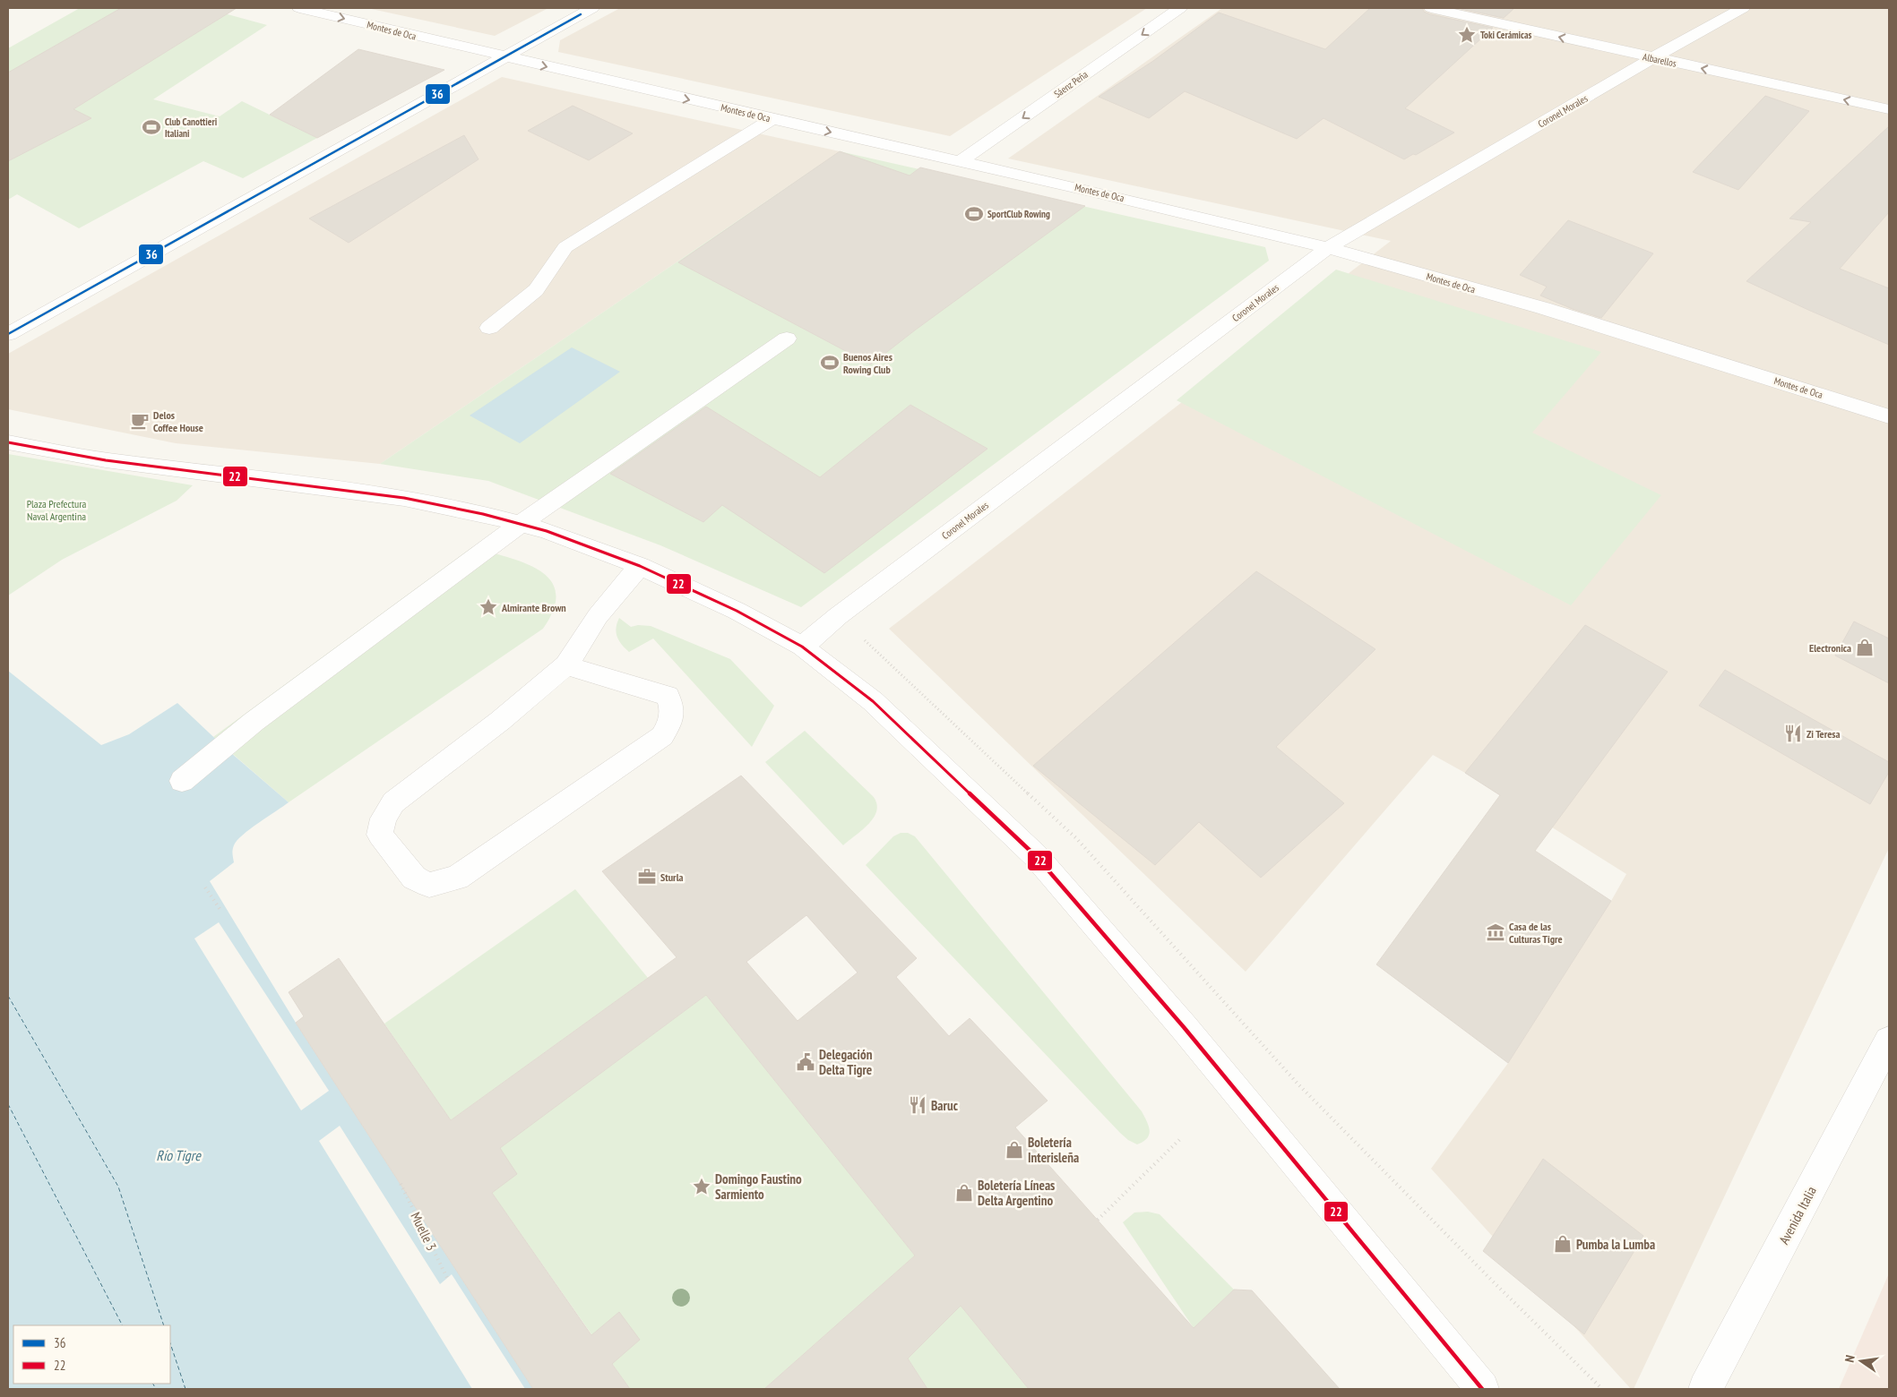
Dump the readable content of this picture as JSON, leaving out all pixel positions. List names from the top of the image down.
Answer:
{
  "streets": {
    "street": [
      "Montes de Oca",
      "Albarellos",
      "Sáenz Peña",
      "Coronel Morales",
      "Avenida Italia"
    ],
    "path": ["Muelle 3"]
  },
  "crossings": [
    ["Montes de Oca", "Sáenz Peña"],
    ["Montes de Oca", "Coronel Morales"],
    ["Albarellos", "Coronel Morales"]
  ],
  "one_way": ["Montes de Oca", "Albarellos", "Sáenz Peña"],
  "water": ["Río Tigre"],
  "parks": ["Plaza Prefectura Naval Argentina"],
  "places": {
    "place": ["Toki Cerámicas", "Almirante Brown", "Domingo Faustino Sarmiento"],
    "sports": ["Club Canottieri Italiani", "SportClub Rowing", "Buenos Aires Rowing Club"],
    "cafe": ["Delos Coffee House"],
    "shop": [
      "Electronica",
      "Boletería Interisleña",
      "Boletería Líneas Delta Argentino",
      "Pumba la Lumba"
    ],
    "restaurant": ["Zi Teresa", "Baruc"],
    "office": ["Sturla"],
    "museum": ["Casa de las Culturas Tigre"],
    "public building": ["Delegación Delta Tigre"]
  },
  "lines": ["transit line 36", "transit line 22"],
  "legend": ["36", "22"],
  "north": "left"
}
